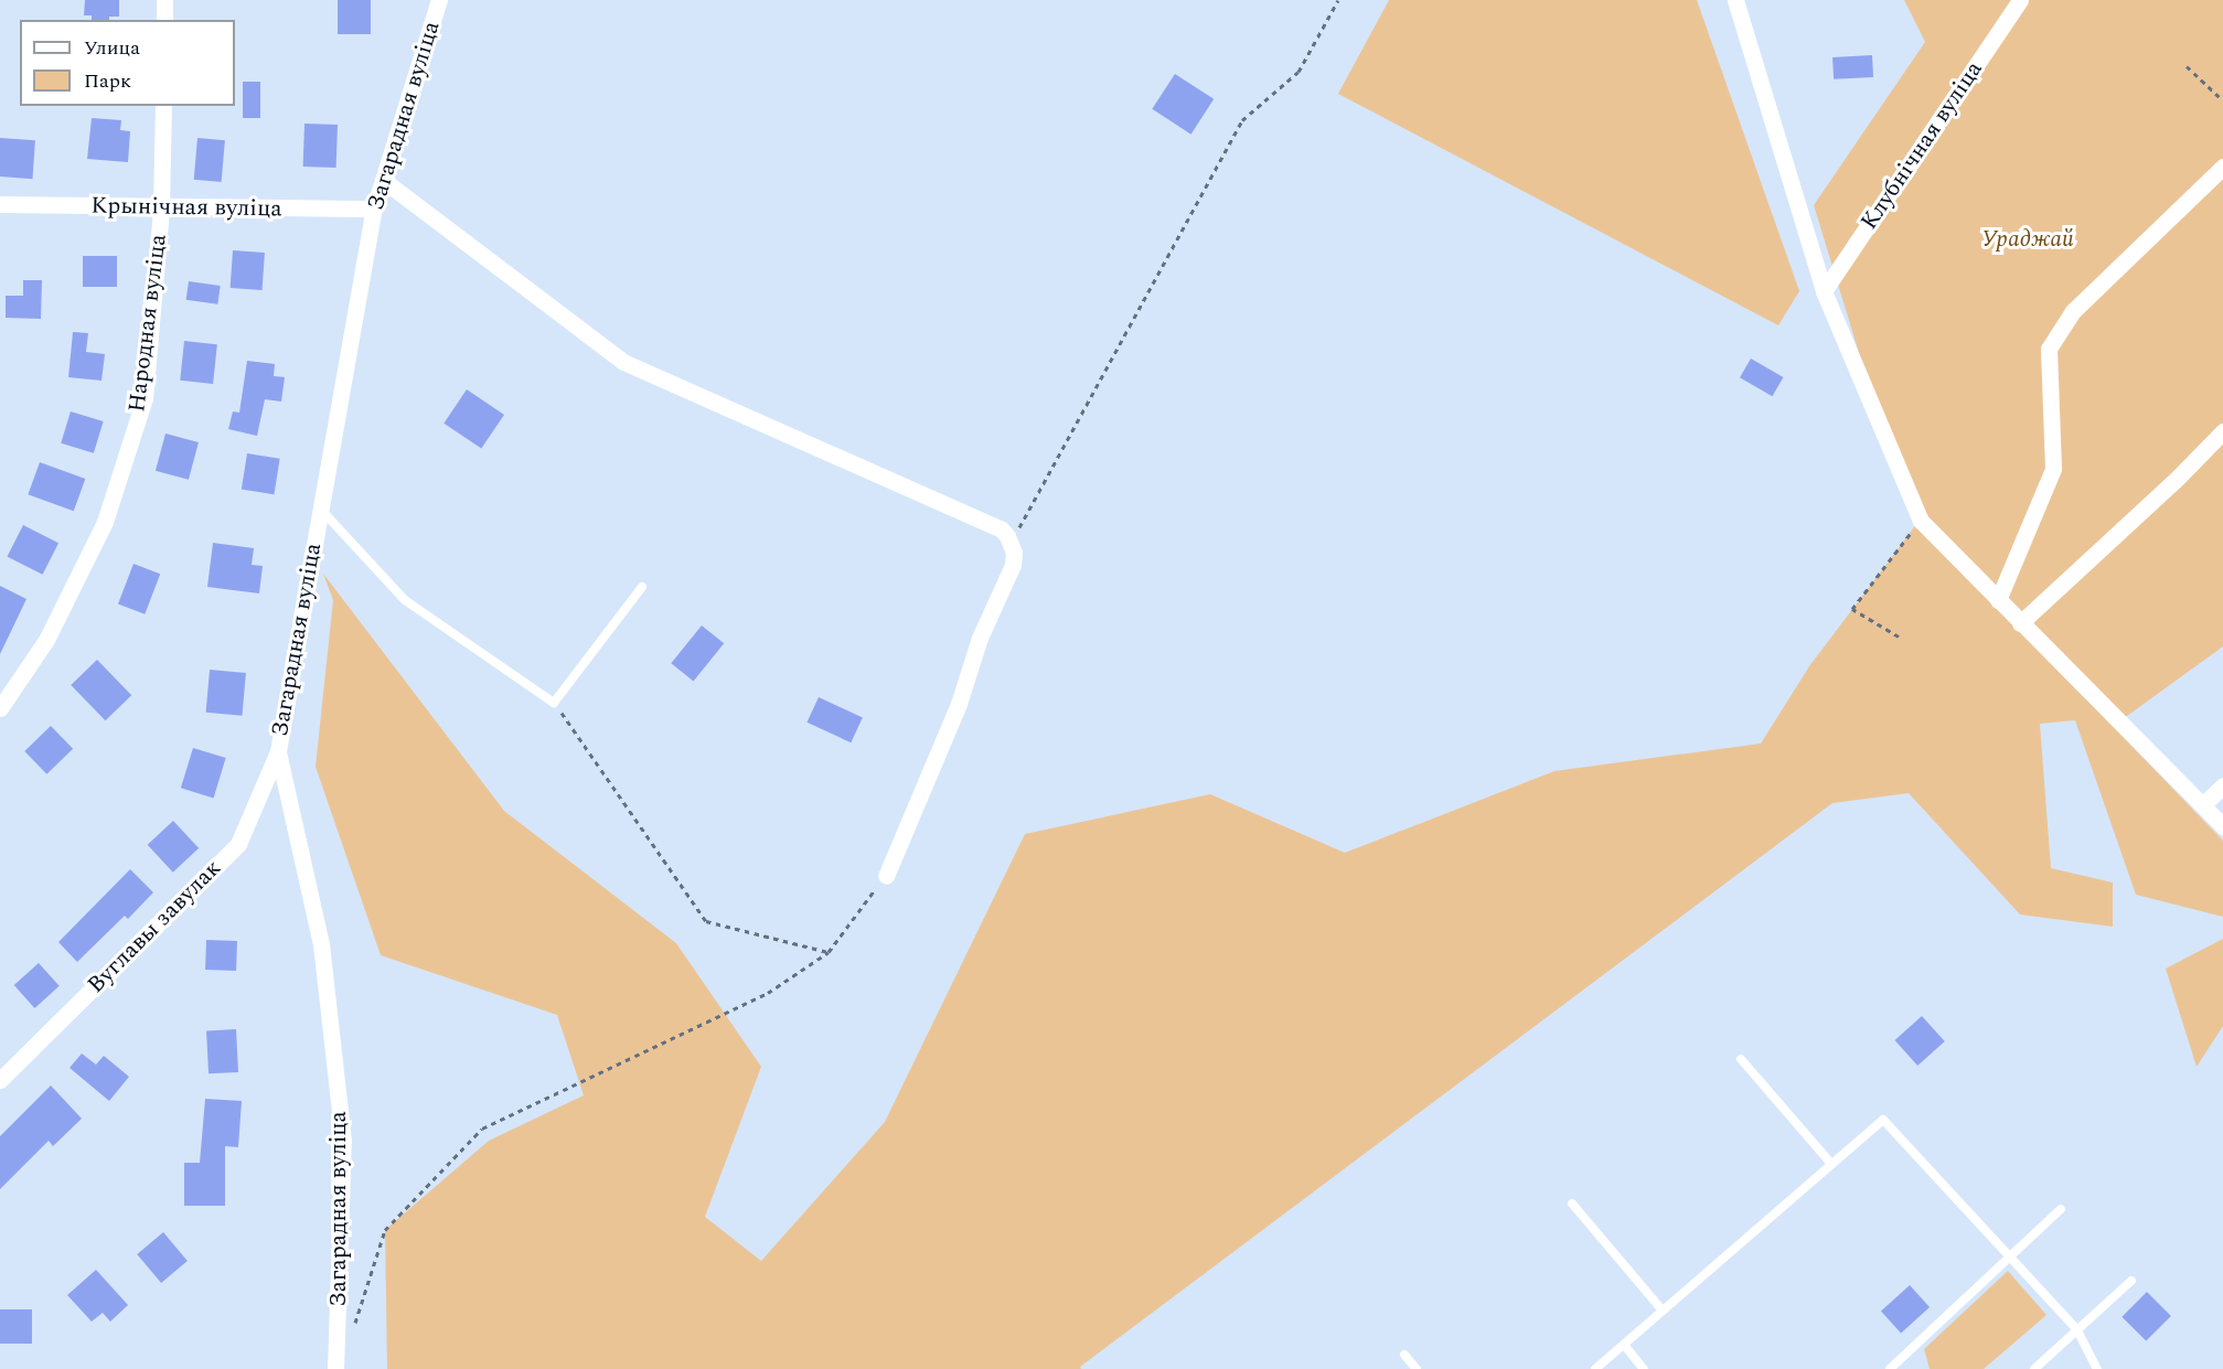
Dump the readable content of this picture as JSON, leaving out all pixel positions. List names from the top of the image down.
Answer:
{
  "streets": {
    "street": [
      "Загарадная вуліца",
      "Клубнічная вуліца",
      "Крынічная вуліца",
      "Народная вуліца",
      "Вуглавы завулак"
    ]
  },
  "crossings": [
    ["Загарадная вуліца", "Крынічная вуліца"],
    ["Загарадная вуліца", "Вуглавы завулак"],
    ["Крынічная вуліца", "Народная вуліца"]
  ],
  "parks": ["Ураджай"],
  "legend": ["Улица", "Парк"]
}
